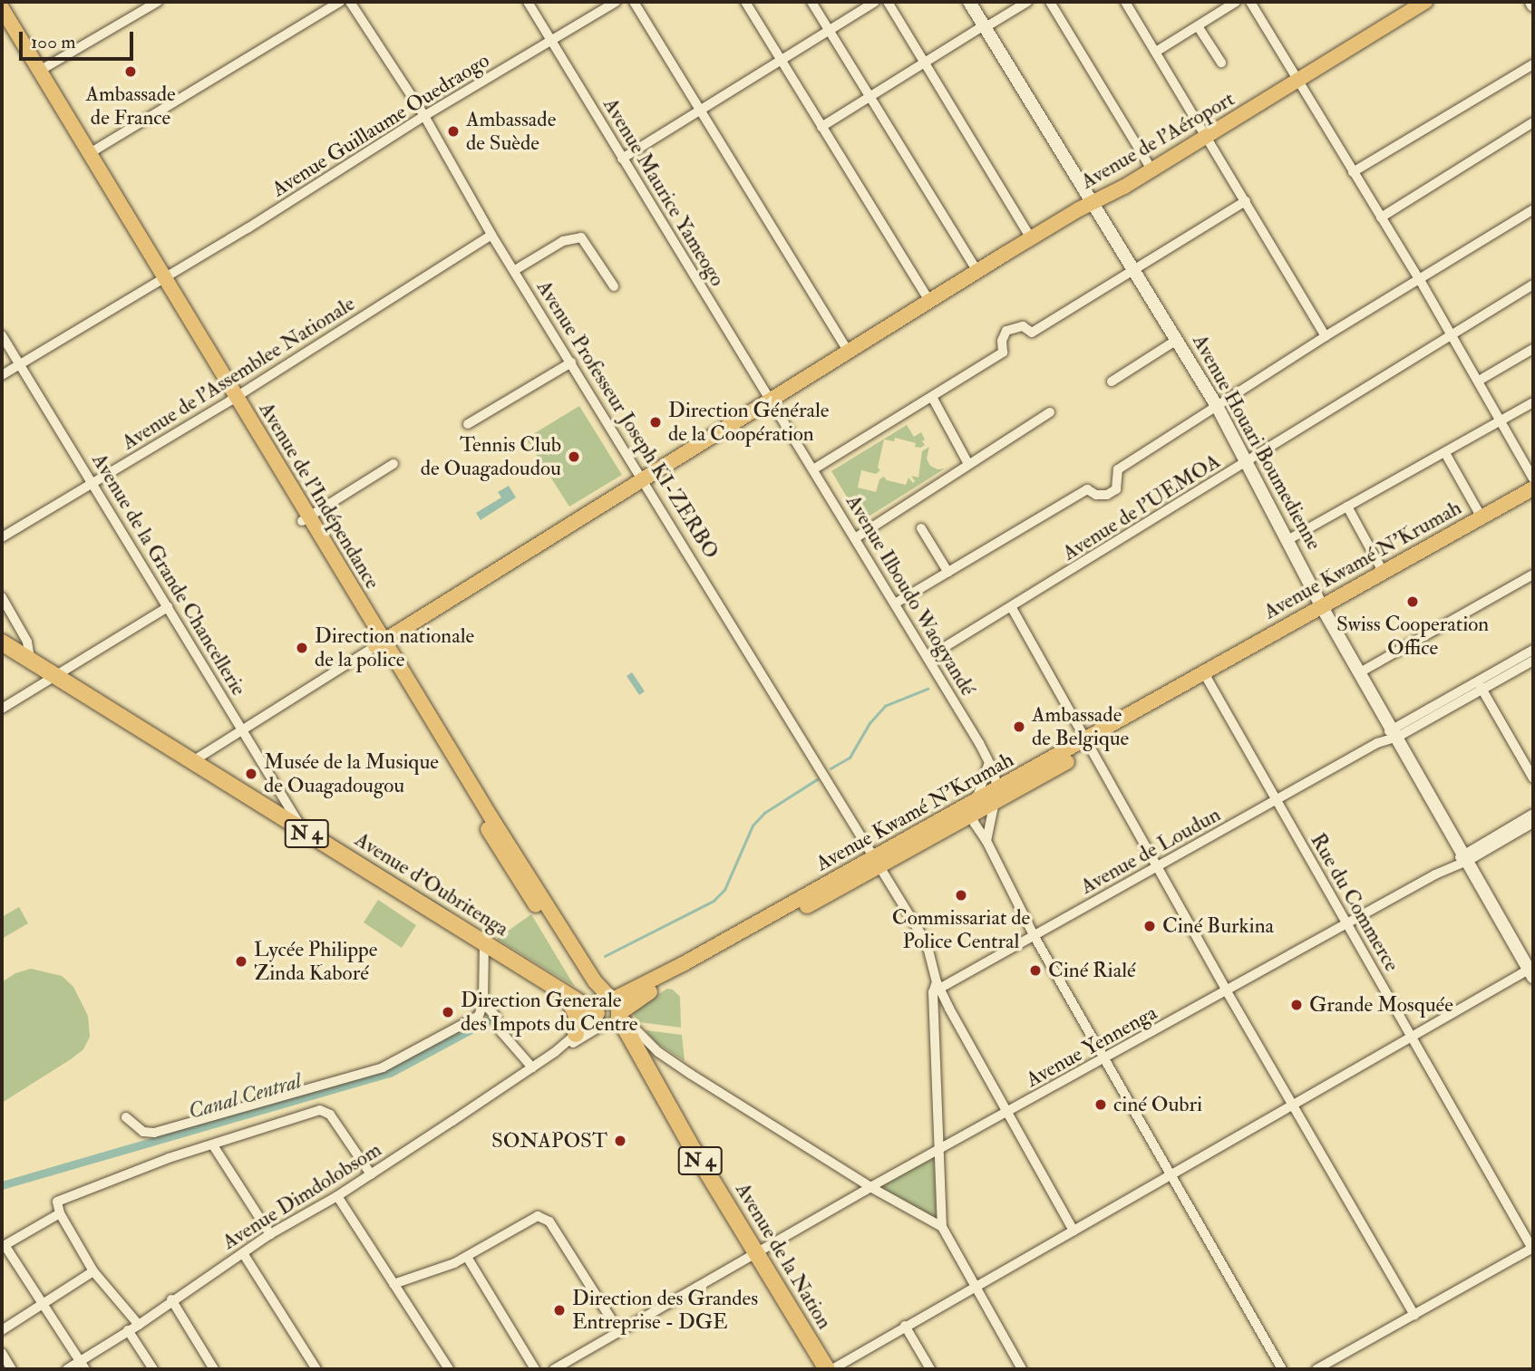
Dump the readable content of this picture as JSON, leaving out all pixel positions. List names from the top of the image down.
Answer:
{
  "streets": {
    "highway": ["N 4", "Avenue d'Oubritenga", "Avenue de la Nation"],
    "main road": [
      "Avenue de l'Aéroport",
      "Avenue Houari Boumedienne",
      "Avenue de l'Indépendance",
      "Avenue Kwamé N'Krumah"
    ],
    "street": [
      "Avenue Guillaume Ouedraogo",
      "Avenue Maurice Yameogo",
      "Avenue de l'Assemblee Nationale",
      "Avenue Professeur Joseph KI-ZERBO",
      "Avenue de l'UEMOA",
      "Avenue de la Grande Chancellerie",
      "Avenue Ilboudo Waogyandé",
      "Avenue de Loudun",
      "Rue du Commerce",
      "Avenue Yennenga",
      "Avenue Dimdolobsom"
    ]
  },
  "crossings": [
    ["Avenue Guillaume Ouedraogo", "Avenue Maurice Yameogo"],
    ["Avenue Guillaume Ouedraogo", "Avenue Professeur Joseph KI-ZERBO"],
    ["Avenue Guillaume Ouedraogo", "Avenue de l'Indépendance"],
    ["Avenue Guillaume Ouedraogo", "Avenue de la Grande Chancellerie"],
    ["Avenue de l'Aéroport", "Avenue Maurice Yameogo"],
    ["Avenue de l'Aéroport", "Avenue Professeur Joseph KI-ZERBO"],
    ["Avenue de l'Aéroport", "Avenue Houari Boumedienne"],
    ["Avenue de l'Aéroport", "Avenue de l'Indépendance"],
    ["Avenue de l'Aéroport", "Avenue Ilboudo Waogyandé"],
    ["Avenue Maurice Yameogo", "Avenue Ilboudo Waogyandé"],
    ["Avenue de l'Assemblee Nationale", "Avenue Professeur Joseph KI-ZERBO"],
    ["Avenue de l'Assemblee Nationale", "Avenue de l'Indépendance"],
    ["Avenue de l'Assemblee Nationale", "Avenue de la Grande Chancellerie"],
    ["Avenue Professeur Joseph KI-ZERBO", "Avenue Kwamé N'Krumah"],
    ["Avenue Professeur Joseph KI-ZERBO", "Avenue de Loudun"],
    ["Avenue Houari Boumedienne", "Avenue de l'UEMOA"],
    ["Avenue Houari Boumedienne", "Avenue Kwamé N'Krumah"],
    ["Avenue Houari Boumedienne", "Avenue de Loudun"],
    ["Avenue Houari Boumedienne", "Avenue Yennenga"],
    ["Avenue de l'Indépendance", "Avenue Kwamé N'Krumah"],
    ["Avenue de l'Indépendance", "Avenue d'Oubritenga"],
    ["Avenue de l'Indépendance", "Avenue Dimdolobsom"],
    ["Avenue de l'Indépendance", "Avenue de la Nation"],
    ["Avenue de l'UEMOA", "Avenue Ilboudo Waogyandé"],
    ["Avenue Kwamé N'Krumah", "Avenue Ilboudo Waogyandé"],
    ["Avenue Kwamé N'Krumah", "Avenue d'Oubritenga"],
    ["Avenue Kwamé N'Krumah", "Rue du Commerce"],
    ["Avenue Kwamé N'Krumah", "Avenue Dimdolobsom"],
    ["Avenue Kwamé N'Krumah", "Avenue de la Nation"],
    ["Avenue de la Grande Chancellerie", "Avenue d'Oubritenga"],
    ["N 4", "Avenue d'Oubritenga"],
    ["Avenue de Loudun", "Rue du Commerce"],
    ["Avenue d'Oubritenga", "Avenue Dimdolobsom"],
    ["Avenue d'Oubritenga", "Avenue de la Nation"],
    ["Rue du Commerce", "Avenue Yennenga"],
    ["Avenue Yennenga", "Avenue de la Nation"],
    ["Avenue Dimdolobsom", "Avenue de la Nation"]
  ],
  "water": ["Canal Central"],
  "places": [
    "Ambassade de France",
    "Ambassade de Suède",
    "Direction Générale de la Coopération",
    "Tennis Club de Ouagadoudou",
    "Swiss Cooperation Office",
    "Direction nationale de la police",
    "Ambassade de Belgique",
    "Musée de la Musique de Ouagadougou",
    "Commissariat de Police Central",
    "Ciné Burkina",
    "Lycée Philippe Zinda Kaboré",
    "Ciné Rialé",
    "Grande Mosquée",
    "Direction Generale des Impots du Centre",
    "ciné Oubri",
    "SONAPOST",
    "Direction des Grandes Entreprise - DGE"
  ],
  "scale_bar": "100 m"
}
